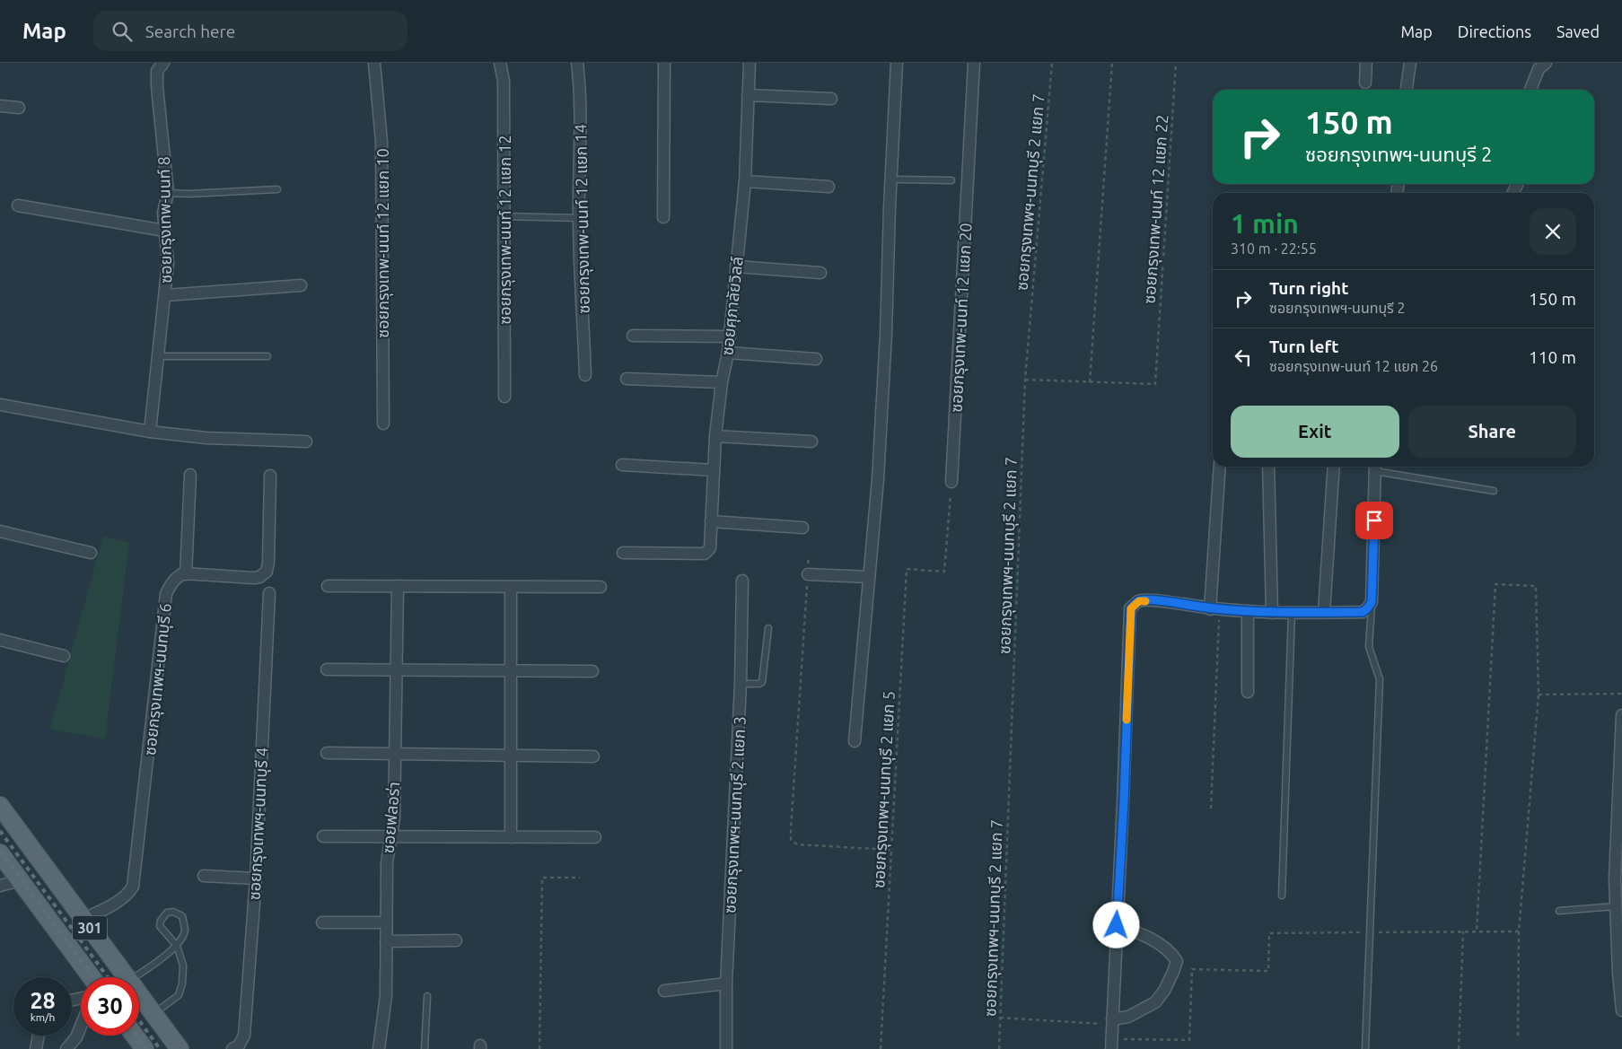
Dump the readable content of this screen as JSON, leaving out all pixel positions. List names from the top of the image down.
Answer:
{
  "streets": {
    "main road": ["301"],
    "street": [
      "ซอยกรุงเทพ-นนท์ 12 แยก 14",
      "ซอยกรุงเทพ-นนท์ 8",
      "ซอยกรุงเทพ-นนท์ 12 แยก 12",
      "ซอยกรุงเทพ-นนท์ 12 แยก 10",
      "ซอยศุภาลัยวิลล์",
      "ซอยกรุงเทพ-นนท์ 12 แยก 20",
      "ซอยกรุงเทพฯ-นนทบุรี 6",
      "ซอยกรุงเทพฯ-นนทบุรี 2 แยก 3",
      "ซอยฟลอร่า",
      "ซอยกรุงเทพฯ-นนทบุรี 4"
    ],
    "path": ["ซอยกรุงเทพฯ-นนทบุรี 2 แยก 7", "ซอยกรุงเทพ-นนท์ 12 แยก 22", "ซอยกรุงเทพฯ-นนทบุรี 2 แยก 5"]
  },
  "crossings": [
    ["ซอยกรุงเทพ-นนท์ 12 แยก 20", "ซอยกรุงเทพฯ-นนทบุรี 2 แยก 5"],
    ["ซอยกรุงเทพฯ-นนทบุรี 6", "301"]
  ],
  "page": {
    "header": "Map",
    "search": "Search here",
    "nav": ["Map", "Directions", "Saved"],
    "turn": ["150 m", "ซอยกรุงเทพฯ-นนทบุรี 2"],
    "heading": ["1 min", "310 m · 22:55"],
    "list": [
      {
        "name": "Turn right",
        "note": "ซอยกรุงเทพฯ-นนทบุรี 2",
        "value": "150 m"
      },
      {
        "name": "Turn left",
        "note": "ซอยกรุงเทพ-นนท์ 12 แยก 26",
        "value": "110 m"
      }
    ],
    "buttons": ["Exit", "Share"],
    "speed": "28 km/h",
    "limit": "30"
  }
}
